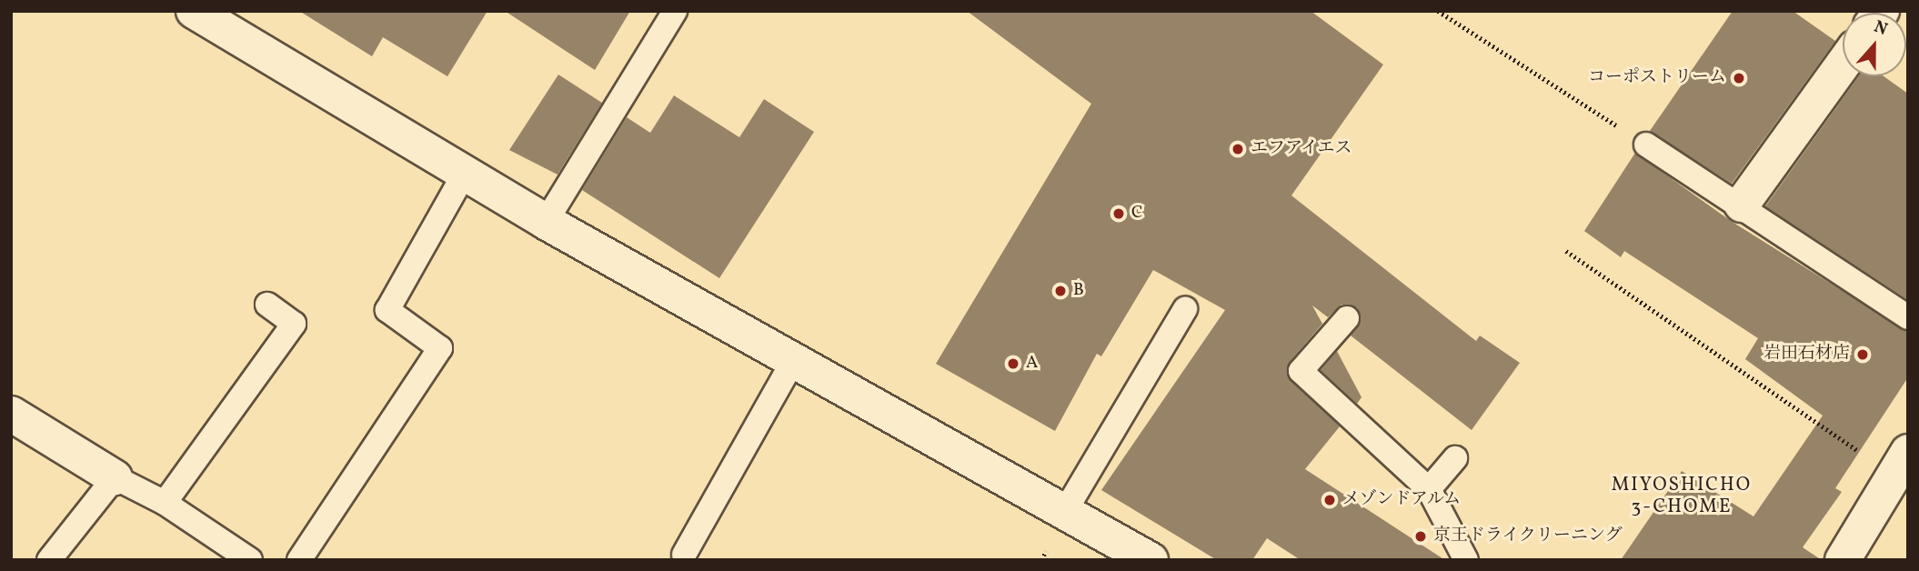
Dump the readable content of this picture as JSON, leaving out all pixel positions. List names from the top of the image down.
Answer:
{
  "districts": ["MIYOSHICHO 3-CHOME"],
  "places": [
    "コーポストリーム",
    "エフアイエス",
    "C",
    "B",
    "岩田石材店",
    "A",
    "メゾンドアルム",
    "京王ドライクリーニング"
  ],
  "north": "top"
}
